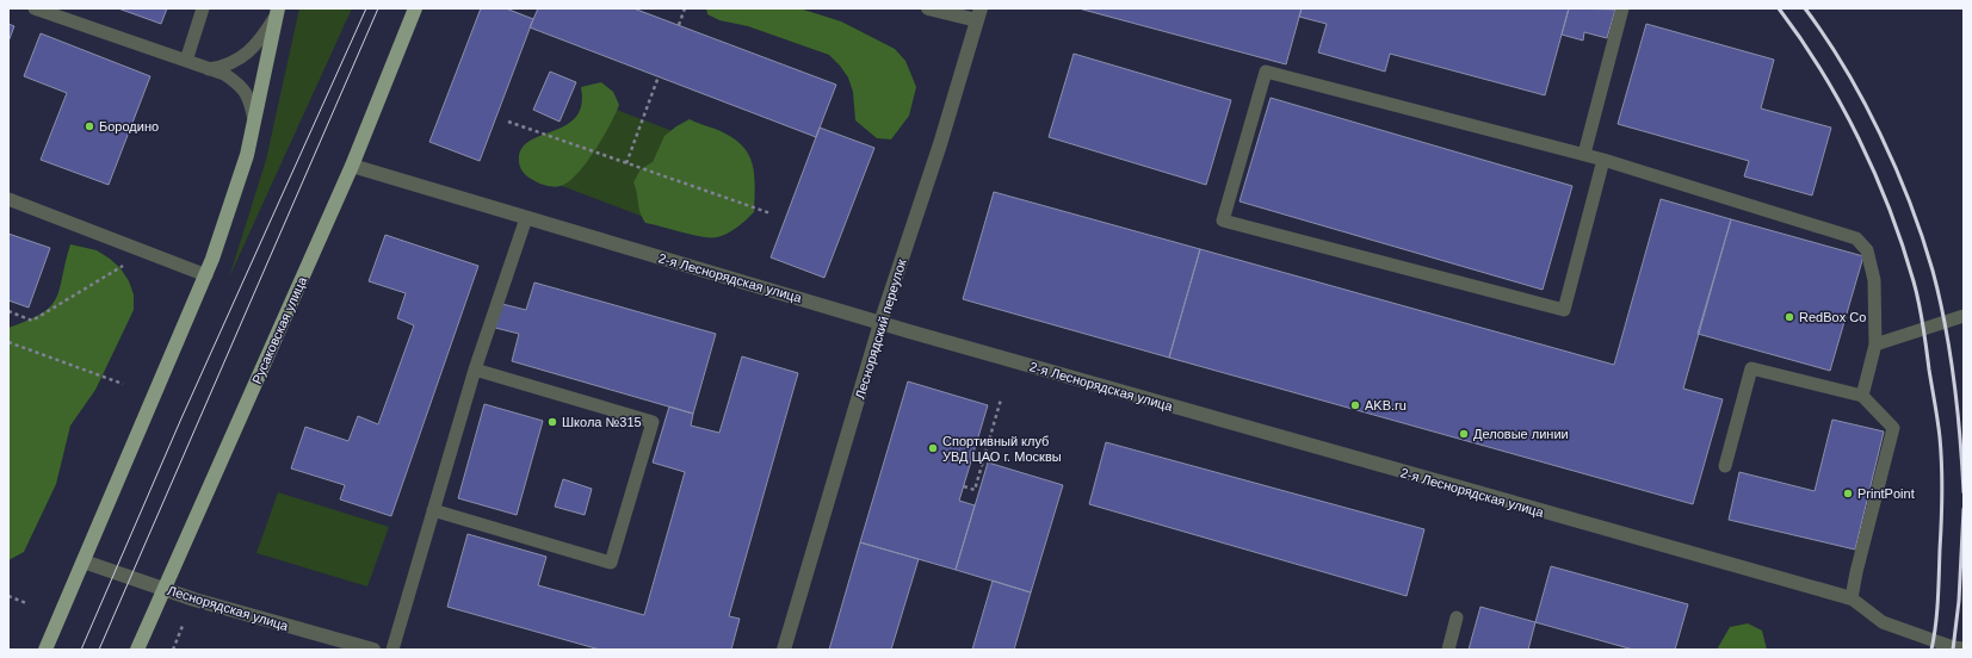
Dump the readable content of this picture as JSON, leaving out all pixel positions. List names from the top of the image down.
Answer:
{
  "streets": {
    "main road": ["Русаковская улица"],
    "street": ["2-я Леснорядская улица", "Леснорядский переулок", "Леснорядская улица"]
  },
  "crossings": [
    ["2-я Леснорядская улица", "Леснорядский переулок"],
    ["2-я Леснорядская улица", "Русаковская улица"],
    ["Русаковская улица", "Леснорядская улица"]
  ],
  "places": [
    "Бородино",
    "RedBox Co",
    "AKB.ru",
    "Школа №315",
    "Деловые линии",
    "Спортивный клуб УВД ЦАО г. Москвы",
    "PrintPoint"
  ]
}
